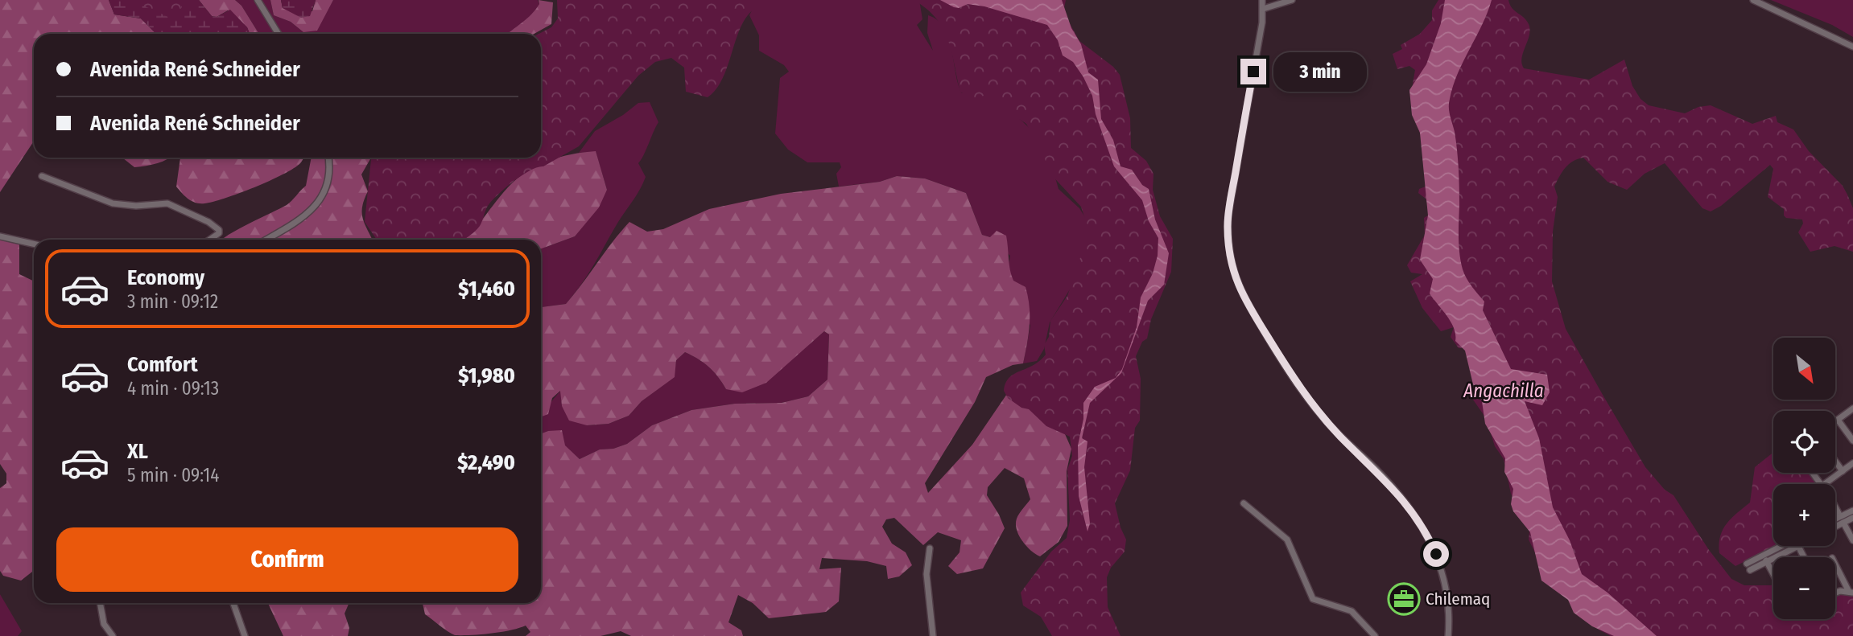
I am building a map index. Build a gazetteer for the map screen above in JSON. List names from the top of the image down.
{
  "water": ["Angachilla"],
  "places": {
    "office": ["Chilemaq"]
  },
  "north": "bottom right",
  "page": {
    "banner": ["Avenida René Schneider", "Avenida René Schneider"],
    "bubble": "3 min",
    "list": [
      {
        "name": "Economy",
        "note": "3 min · 09:12",
        "value": "$1,460"
      },
      {
        "name": "Comfort",
        "note": "4 min · 09:13",
        "value": "$1,980"
      },
      {
        "name": "XL",
        "note": "5 min · 09:14",
        "value": "$2,490"
      }
    ],
    "map_buttons": ["+", "−"],
    "buttons": "Confirm"
  }
}
